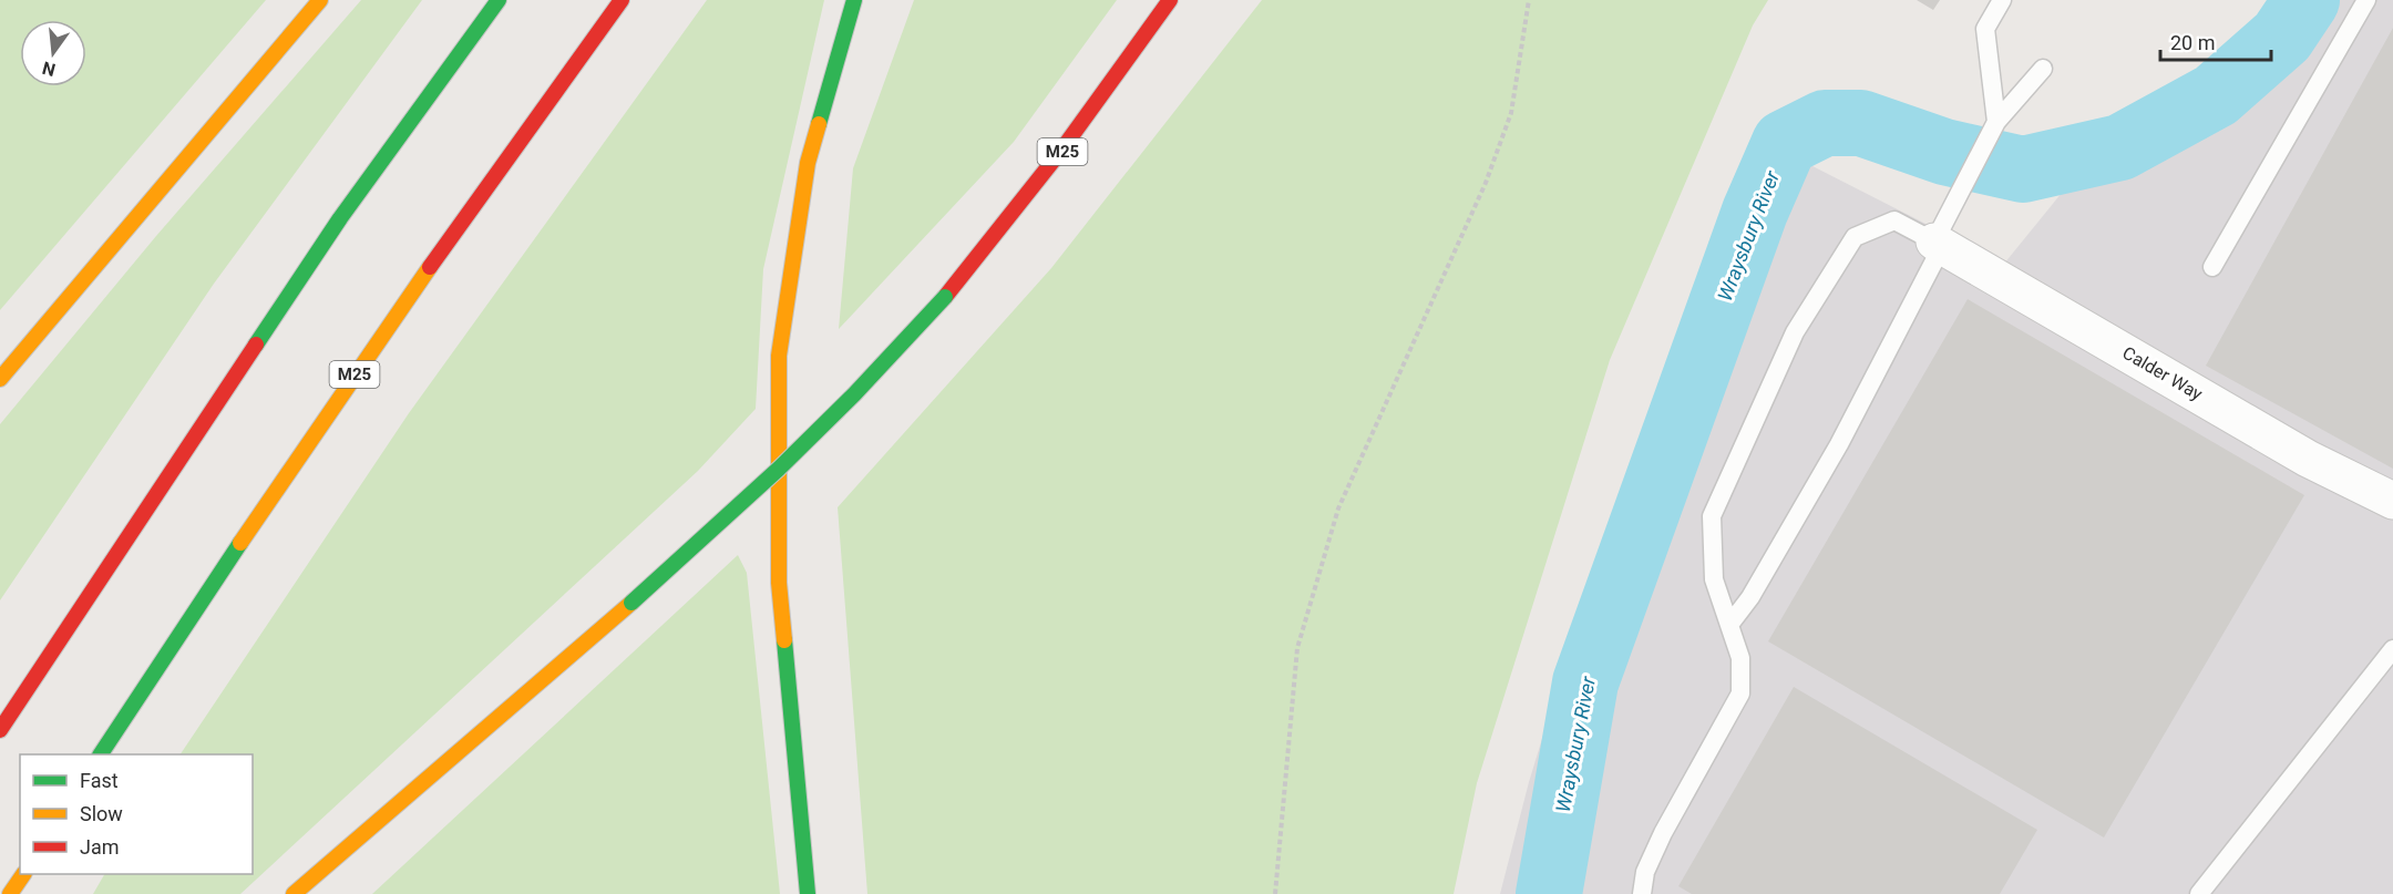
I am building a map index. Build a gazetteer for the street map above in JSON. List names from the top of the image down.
{
  "streets": {
    "highway": ["M25"],
    "street": ["Calder Way"]
  },
  "water": ["Wraysbury River"],
  "legend": ["Fast", "Slow", "Jam"],
  "scale_bar": "20 m",
  "north": "bottom"
}
